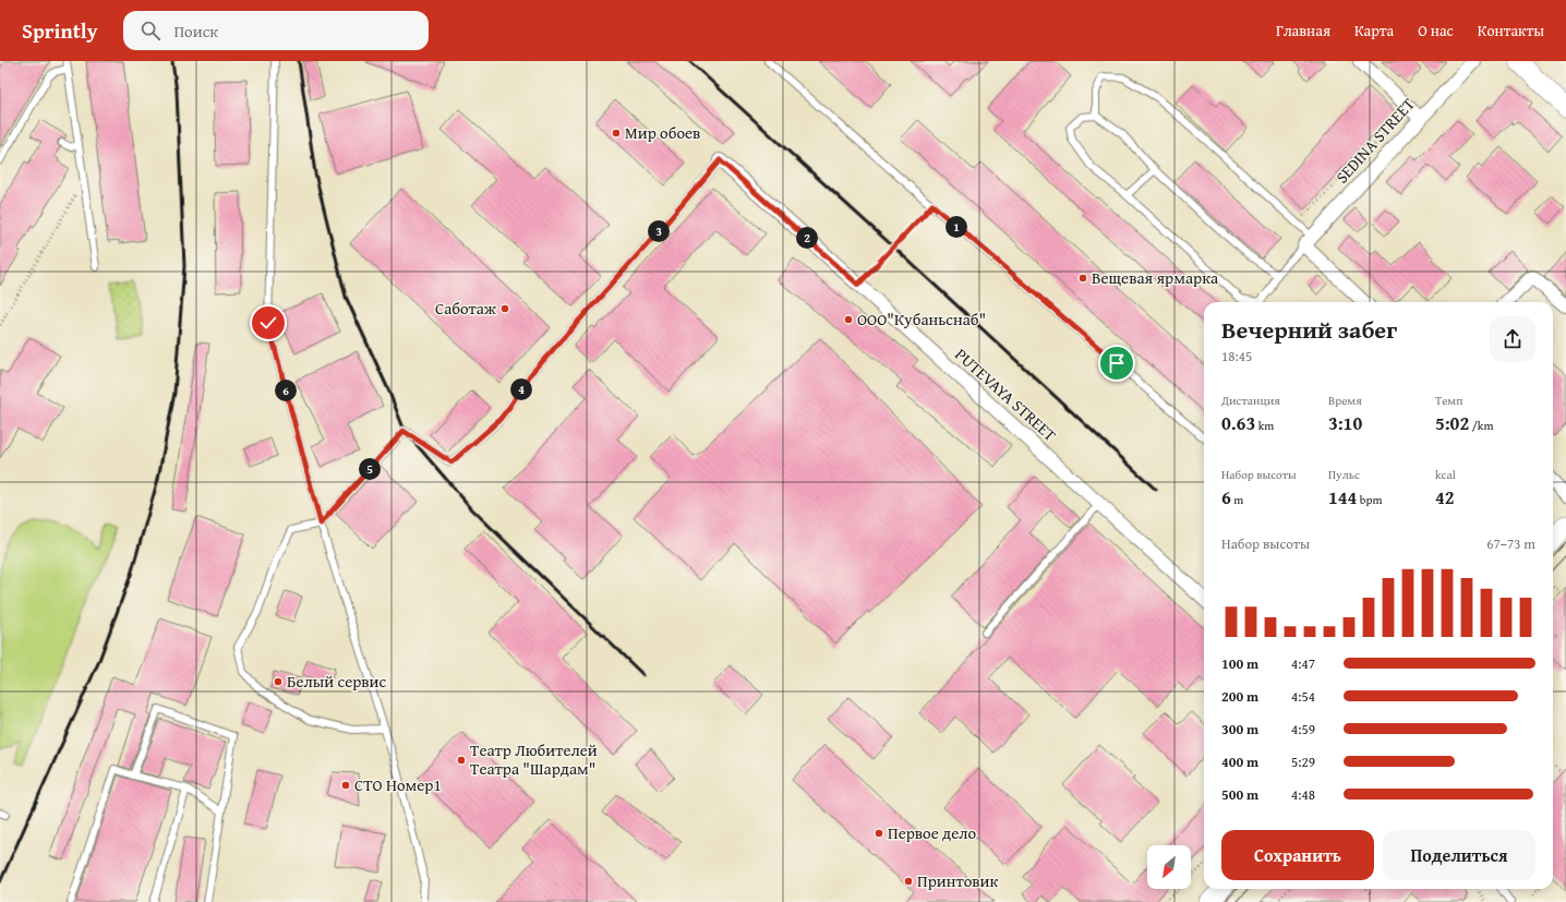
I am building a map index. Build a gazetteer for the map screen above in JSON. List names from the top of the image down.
{
  "streets": {
    "street": ["SEDINA STREET", "PUTEVAYA STREET"]
  },
  "places": [
    "Мир обоев",
    "Вещевая ярмарка",
    "Саботаж",
    "ООО\"Кубаньснаб\"",
    "Белый сервис",
    "Театр Любителей Театра \"Шардам\"",
    "СТО Номер1",
    "Первое дело",
    "Принтовик"
  ],
  "north": "bottom left",
  "page": {
    "header": "Sprintly",
    "search": "Поиск",
    "nav": [
      "Главная",
      "Карта",
      "О нас",
      "Контакты"
    ],
    "pins": [
      "1",
      "3",
      "2",
      "4",
      "6",
      "5"
    ],
    "heading": ["Вечерний забег", "18:45"],
    "stats": [
      ["Дистанция", "0.63 km"],
      ["Время", "3:10"],
      ["Темп", "5:02 /km"],
      ["Набор высоты", "6 m"],
      ["Пульс", "144 bpm"],
      ["kcal", "42"]
    ],
    "chart": ["Набор высоты", "67–73 m"],
    "list": [
      {
        "name": "100 m",
        "note": "4:47"
      },
      {
        "name": "200 m",
        "note": "4:54"
      },
      {
        "name": "300 m",
        "note": "4:59"
      },
      {
        "name": "400 m",
        "note": "5:29"
      },
      {
        "name": "500 m",
        "note": "4:48"
      }
    ],
    "buttons": ["Сохранить", "Поделиться"]
  }
}
